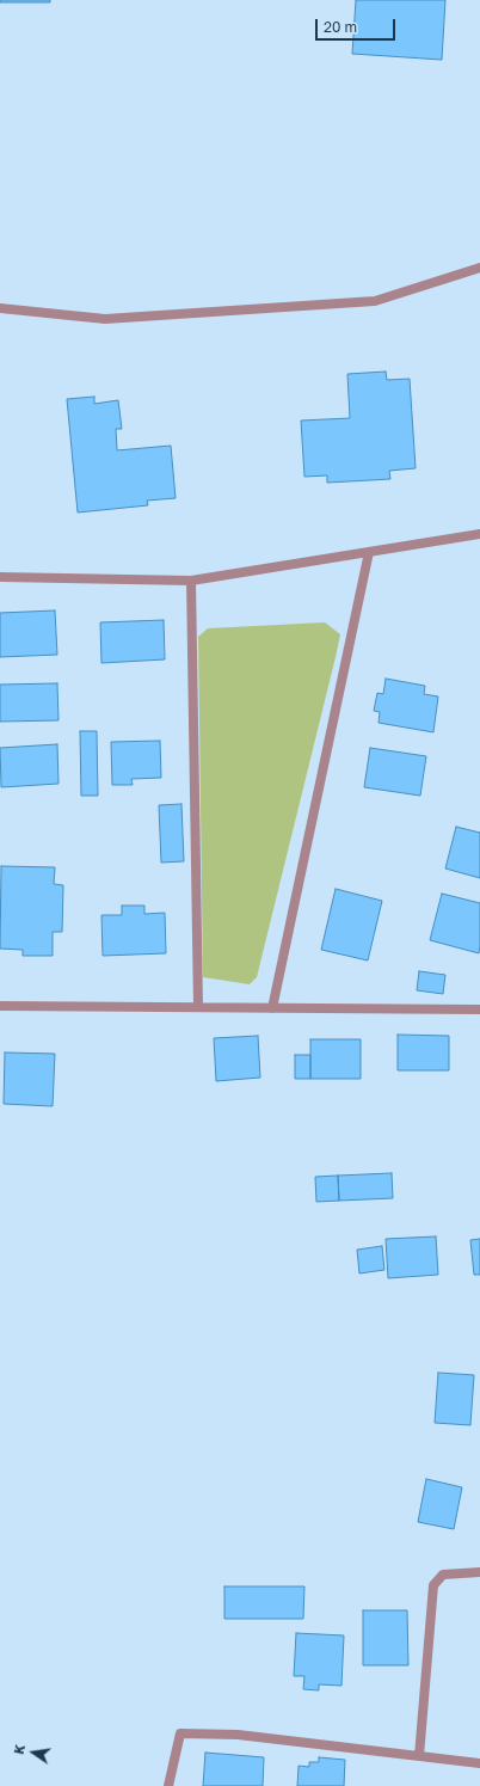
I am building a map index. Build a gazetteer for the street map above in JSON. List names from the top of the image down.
{
  "scale_bar": "20 m",
  "north": "left"
}
